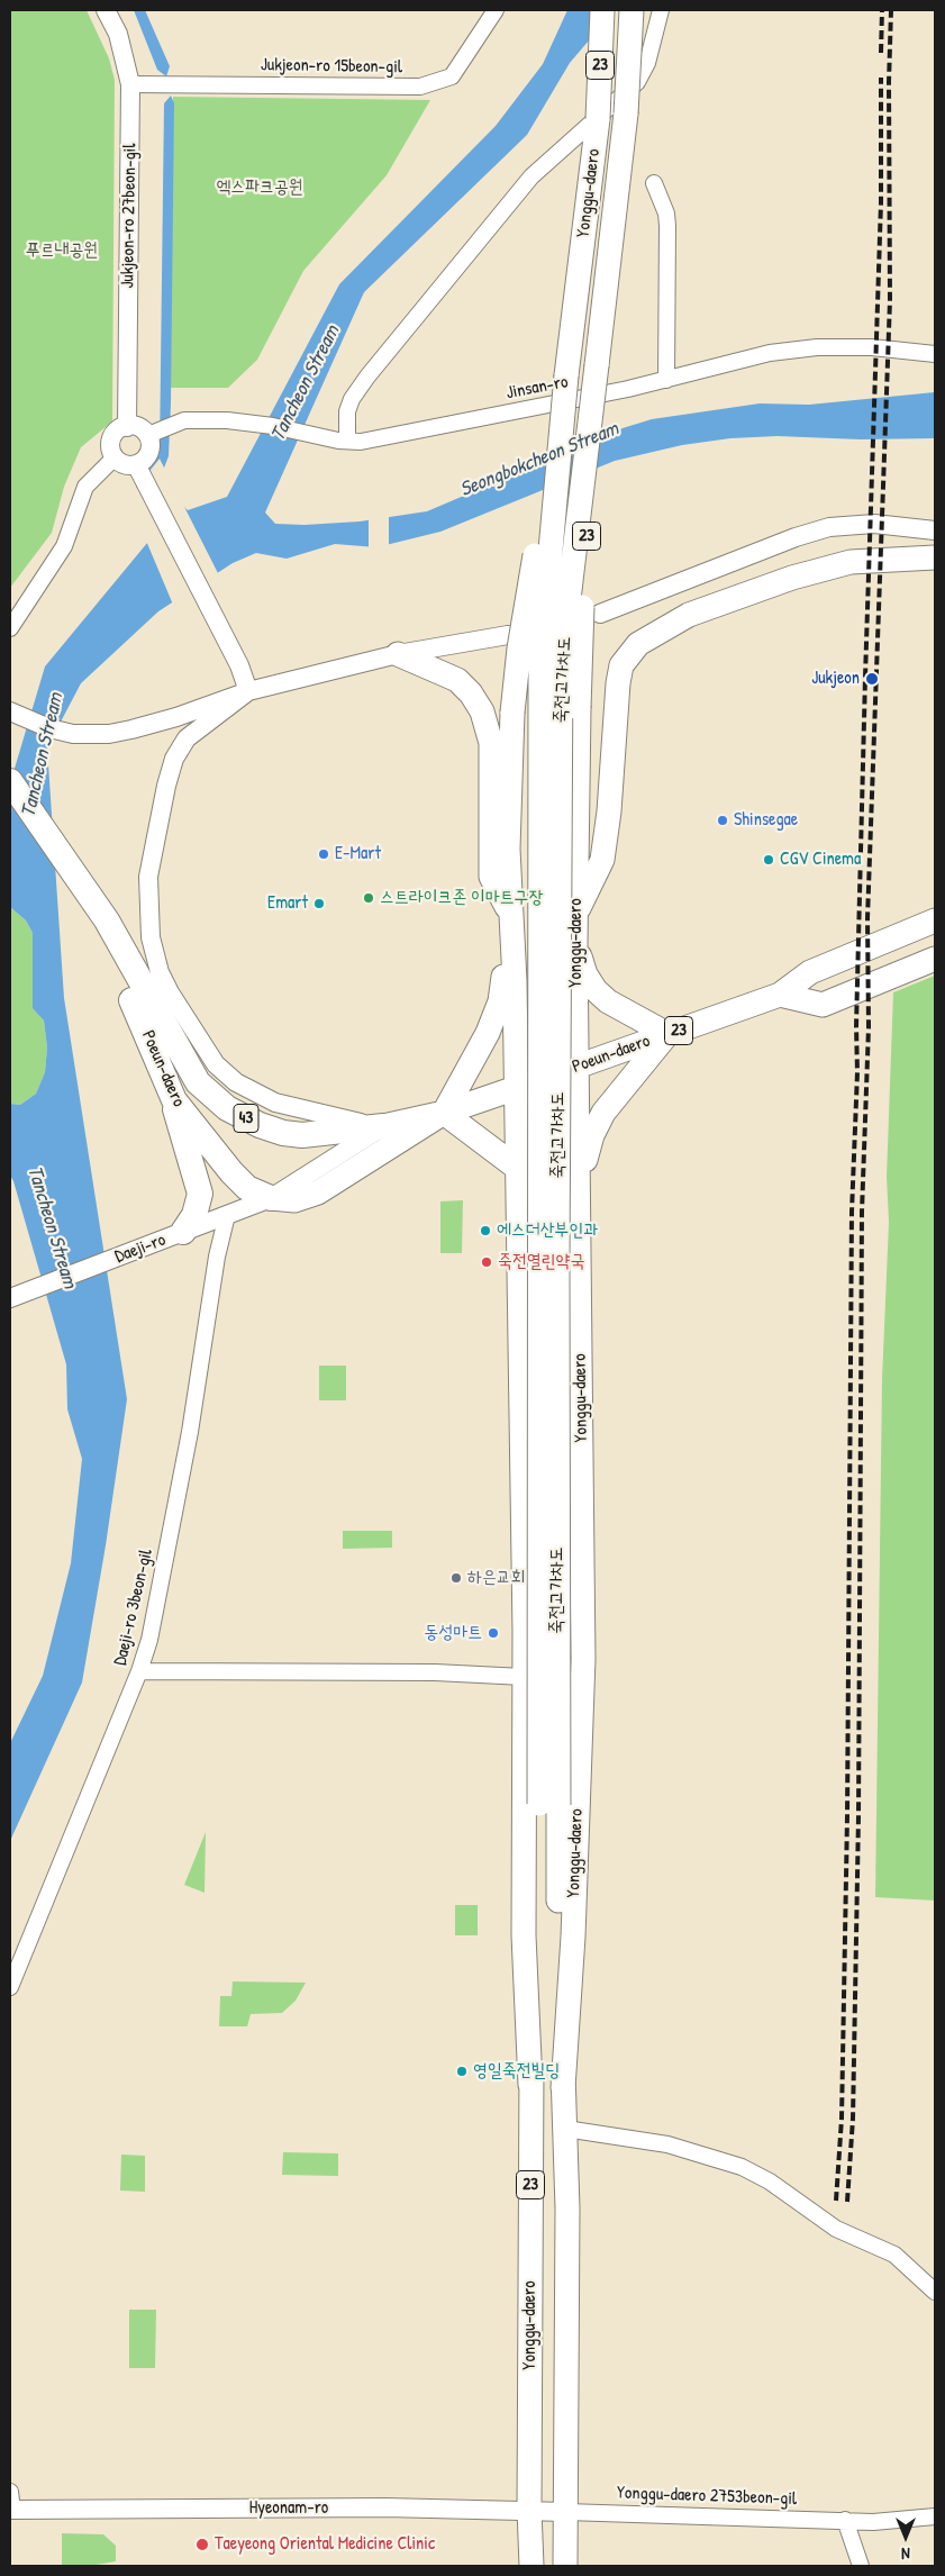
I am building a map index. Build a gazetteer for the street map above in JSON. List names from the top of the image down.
{
  "streets": {
    "highway": ["Poeun-daero", "43"],
    "main road": ["23", "Yonggu-daero", "죽전고가차도"],
    "street": [
      "Jukjeon-ro 15beon-gil",
      "Jukjeon-ro 27beon-gil",
      "Jinsan-ro",
      "Daeji-ro",
      "Daeji-ro 3beon-gil",
      "Yonggu-daero 2753beon-gil",
      "Hyeonam-ro"
    ]
  },
  "crossings": [
    ["Jukjeon-ro 15beon-gil", "Jukjeon-ro 27beon-gil"],
    ["Yonggu-daero", "죽전고가차도"],
    ["Yonggu-daero", "Poeun-daero"],
    ["Yonggu-daero", "Yonggu-daero 2753beon-gil"],
    ["Yonggu-daero", "Hyeonam-ro"],
    ["Poeun-daero", "Daeji-ro"],
    ["Daeji-ro", "Daeji-ro 3beon-gil"],
    ["Yonggu-daero 2753beon-gil", "Hyeonam-ro"]
  ],
  "water": ["Tancheon Stream", "Seongbokcheon Stream"],
  "parks": ["엑스파크공원", "푸르내공원"],
  "places": [
    "Jukjeon",
    "Shinsegae",
    "E-Mart",
    "CGV Cinema",
    "스트라이크존 이마트구장",
    "Emart",
    "에스더산부인과",
    "죽전열린약국",
    "하은교회",
    "동성마트",
    "영일죽전빌딩",
    "Taeyeong Oriental Medicine Clinic"
  ],
  "north": "bottom"
}
